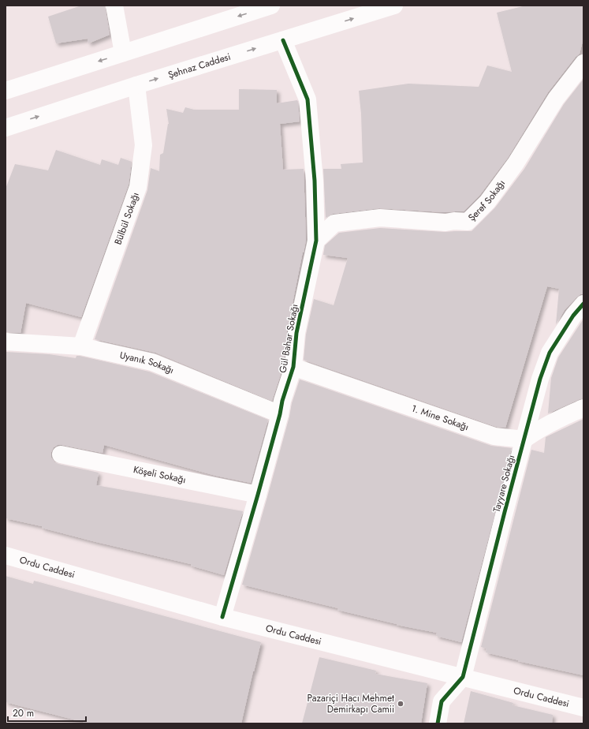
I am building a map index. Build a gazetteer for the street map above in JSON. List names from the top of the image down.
{
  "streets": {
    "street": [
      "Şehnaz Caddesi",
      "Şeref Sokağı",
      "Bülbül Sokağı",
      "Gül Bahar Sokağı",
      "Uyanık Sokağı",
      "1. Mine Sokağı",
      "Köşeli Sokağı",
      "Tayyare Sokağı",
      "Ordu Caddesi"
    ]
  },
  "crossings": [
    ["Şehnaz Caddesi", "Bülbül Sokağı"],
    ["Şehnaz Caddesi", "Gül Bahar Sokağı"],
    ["Şeref Sokağı", "Gül Bahar Sokağı"],
    ["Bülbül Sokağı", "Uyanık Sokağı"],
    ["Gül Bahar Sokağı", "Uyanık Sokağı"],
    ["Gül Bahar Sokağı", "1. Mine Sokağı"],
    ["Gül Bahar Sokağı", "Köşeli Sokağı"],
    ["Gül Bahar Sokağı", "Ordu Caddesi"],
    ["1. Mine Sokağı", "Tayyare Sokağı"],
    ["Tayyare Sokağı", "Ordu Caddesi"]
  ],
  "places": ["Pazariçi Hacı Mehmet Demirkapı Camii"],
  "scale_bar": "20 m"
}
